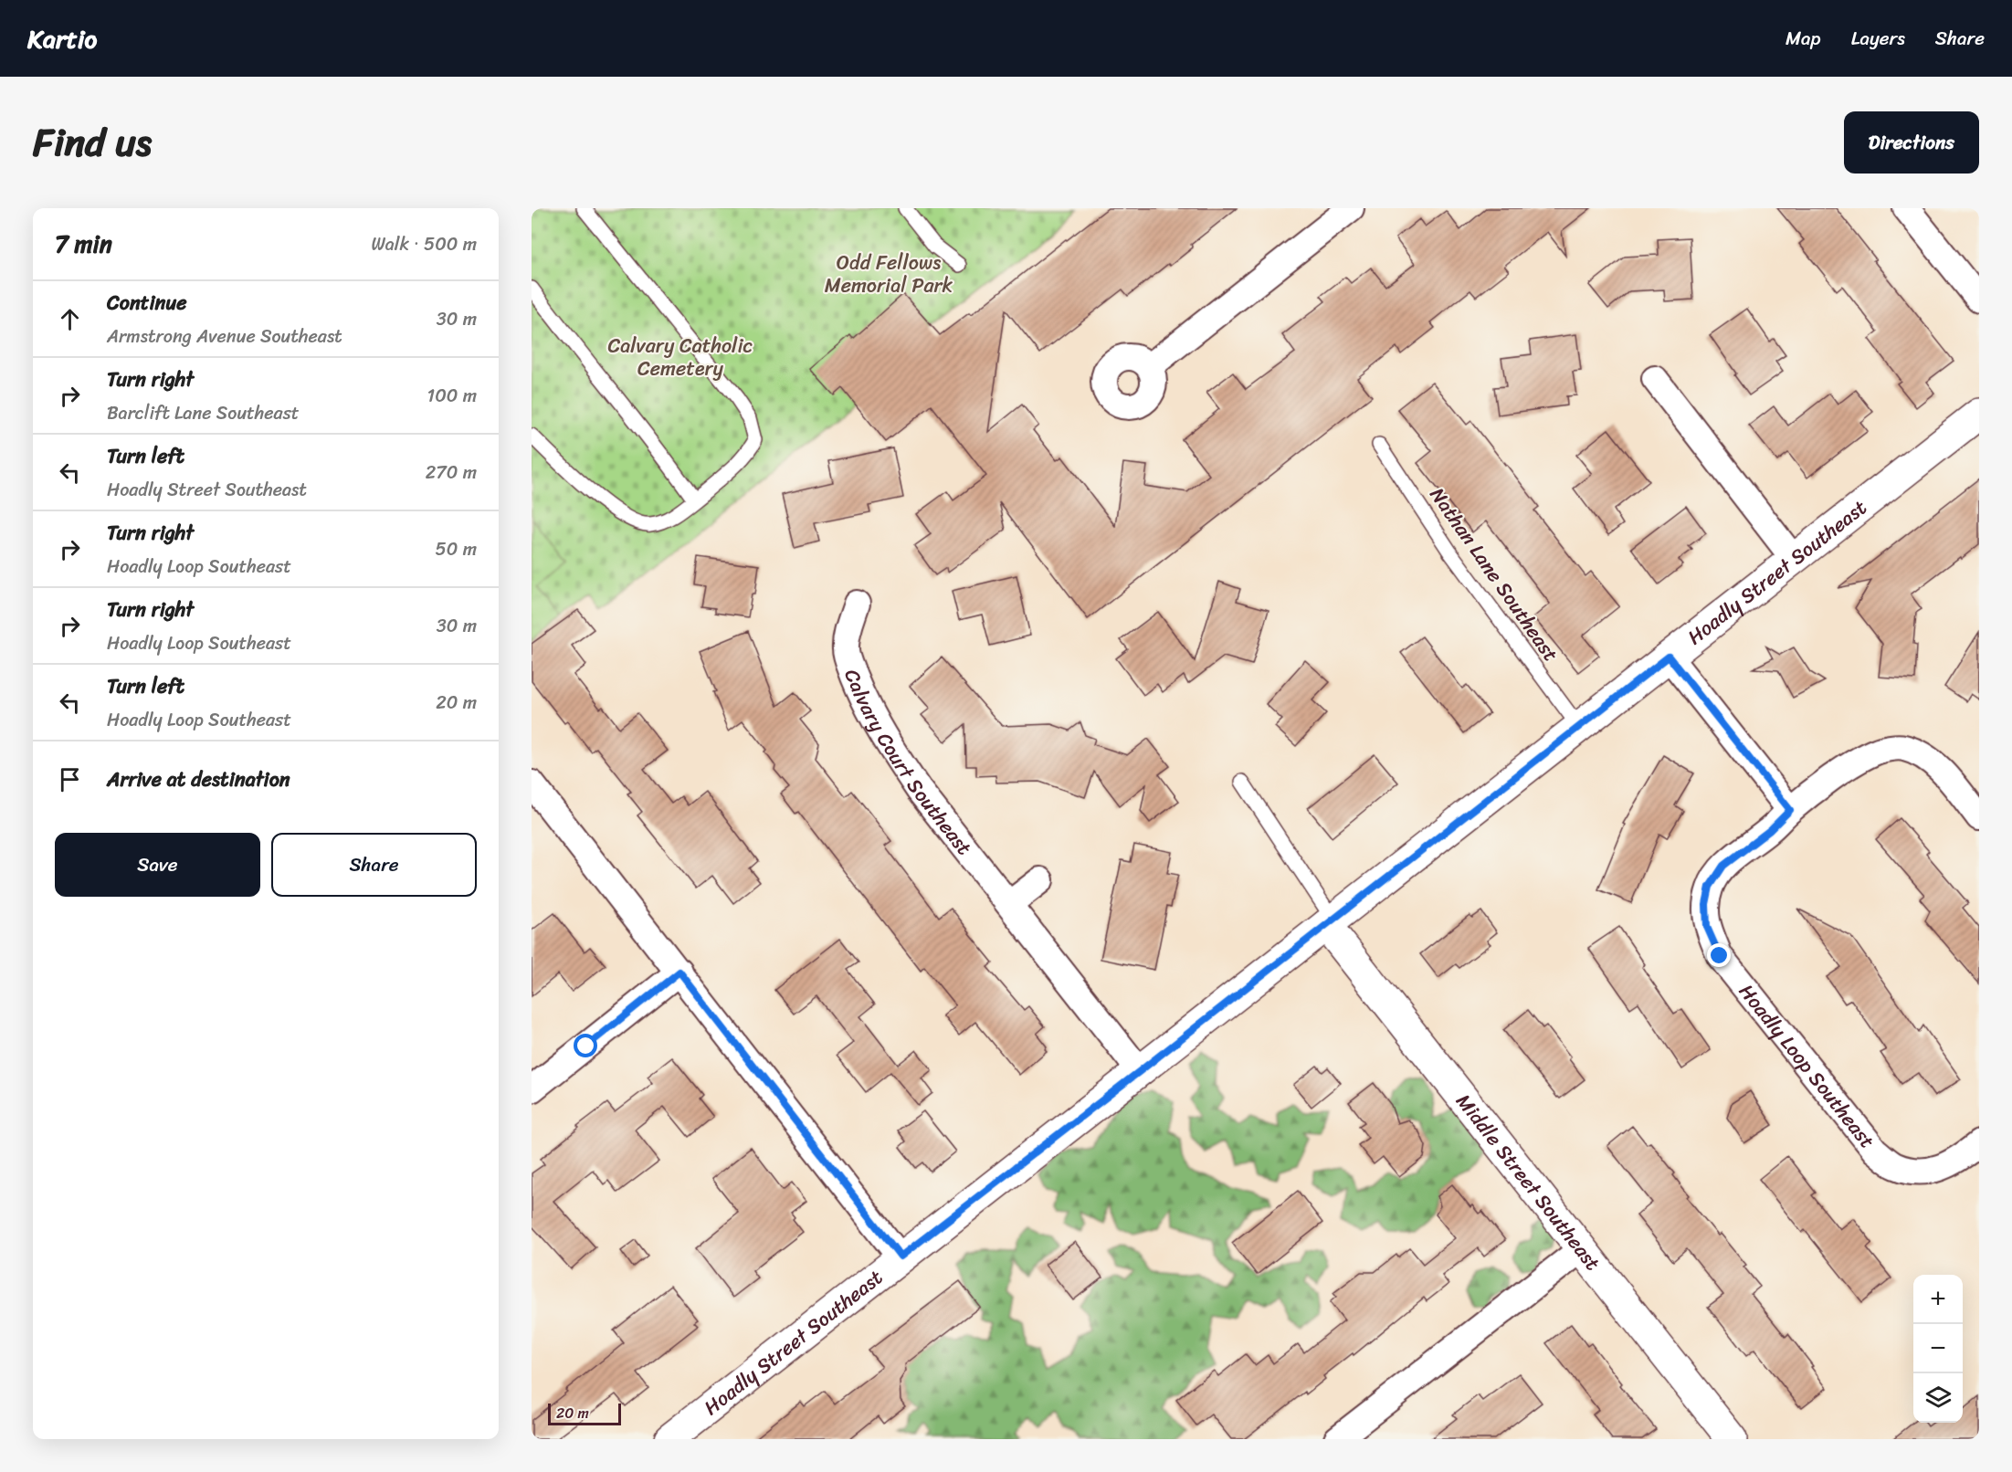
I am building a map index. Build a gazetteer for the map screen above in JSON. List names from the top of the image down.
{
  "streets": {
    "street": [
      "Hoadly Street Southeast",
      "Calvary Court Southeast",
      "Hoadly Loop Southeast",
      "Middle Street Southeast"
    ],
    "lane": ["Nathan Lane Southeast"]
  },
  "crossings": [
    ["Hoadly Street Southeast", "Nathan Lane Southeast"],
    ["Hoadly Street Southeast", "Calvary Court Southeast"],
    ["Hoadly Street Southeast", "Middle Street Southeast"]
  ],
  "parks": ["Odd Fellows Memorial Park", "Calvary Catholic Cemetery"],
  "scale_bar": "20 m",
  "page": {
    "header": "Kartio",
    "nav": ["Map", "Layers", "Share"],
    "title": "Find us",
    "buttons": [
      "Directions",
      ["Save", "Share"]
    ],
    "heading": ["7 min", "Walk · 500 m"],
    "list": [
      ["Continue", "Armstrong Avenue Southeast", "30 m"],
      ["Turn right", "Barclift Lane Southeast", "100 m"],
      ["Turn left", "Hoadly Street Southeast", "270 m"],
      ["Turn right", "Hoadly Loop Southeast", "50 m"],
      ["Turn right", "Hoadly Loop Southeast", "30 m"],
      ["Turn left", "Hoadly Loop Southeast", "20 m"],
      "Arrive at destination"
    ],
    "map_buttons": ["+", "−"],
    "scale": "20 m"
  }
}
